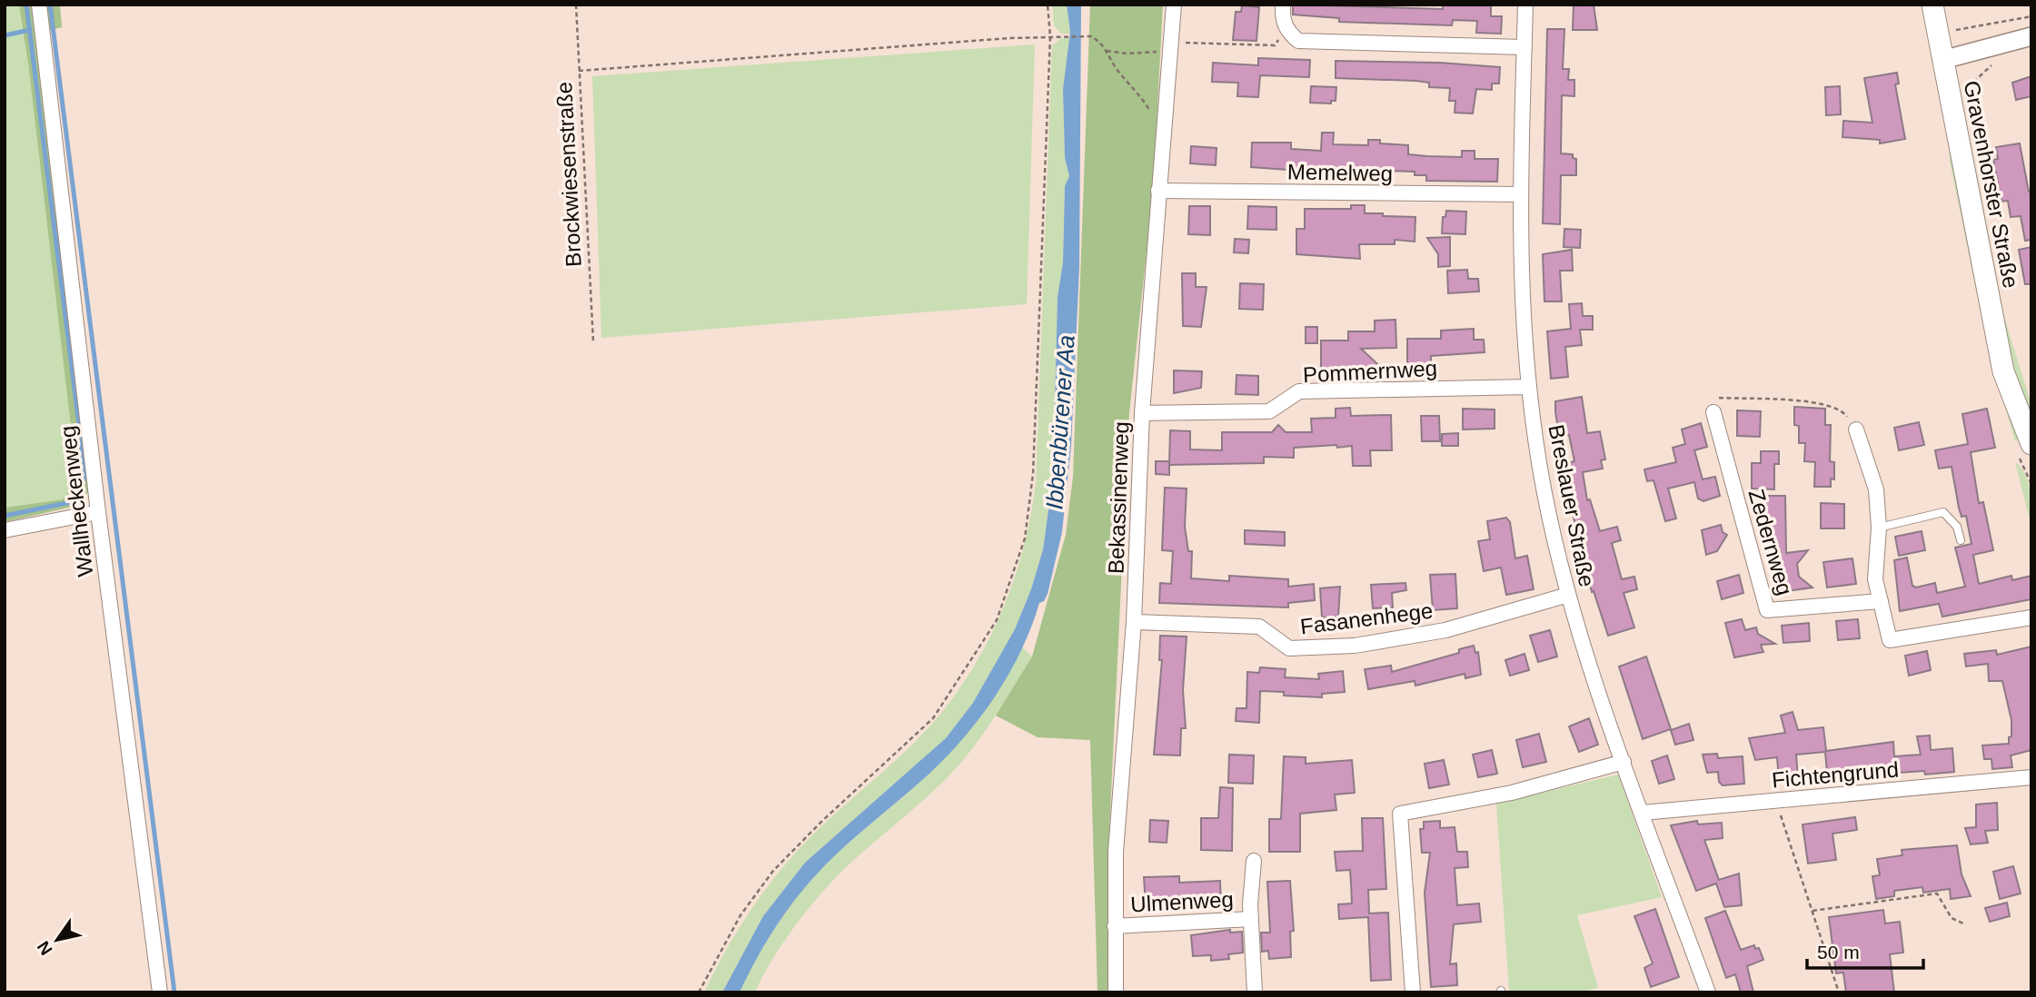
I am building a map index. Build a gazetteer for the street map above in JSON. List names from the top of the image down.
{
  "streets": {
    "main road": ["Gravenhorster Straße"],
    "street": [
      "Memelweg",
      "Pommernweg",
      "Bekassinenweg",
      "Wallheckenweg",
      "Breslauer Straße",
      "Zedernweg",
      "Fasanenhege",
      "Fichtengrund",
      "Ulmenweg"
    ],
    "path": ["Brockwiesenstraße"]
  },
  "crossings": [
    ["Memelweg", "Bekassinenweg"],
    ["Memelweg", "Breslauer Straße"],
    ["Pommernweg", "Bekassinenweg"],
    ["Pommernweg", "Breslauer Straße"],
    ["Bekassinenweg", "Fasanenhege"],
    ["Bekassinenweg", "Ulmenweg"],
    ["Breslauer Straße", "Fasanenhege"],
    ["Breslauer Straße", "Fichtengrund"]
  ],
  "water": ["Ibbenbürener Aa"],
  "scale_bar": "50 m",
  "north": "bottom left"
}
